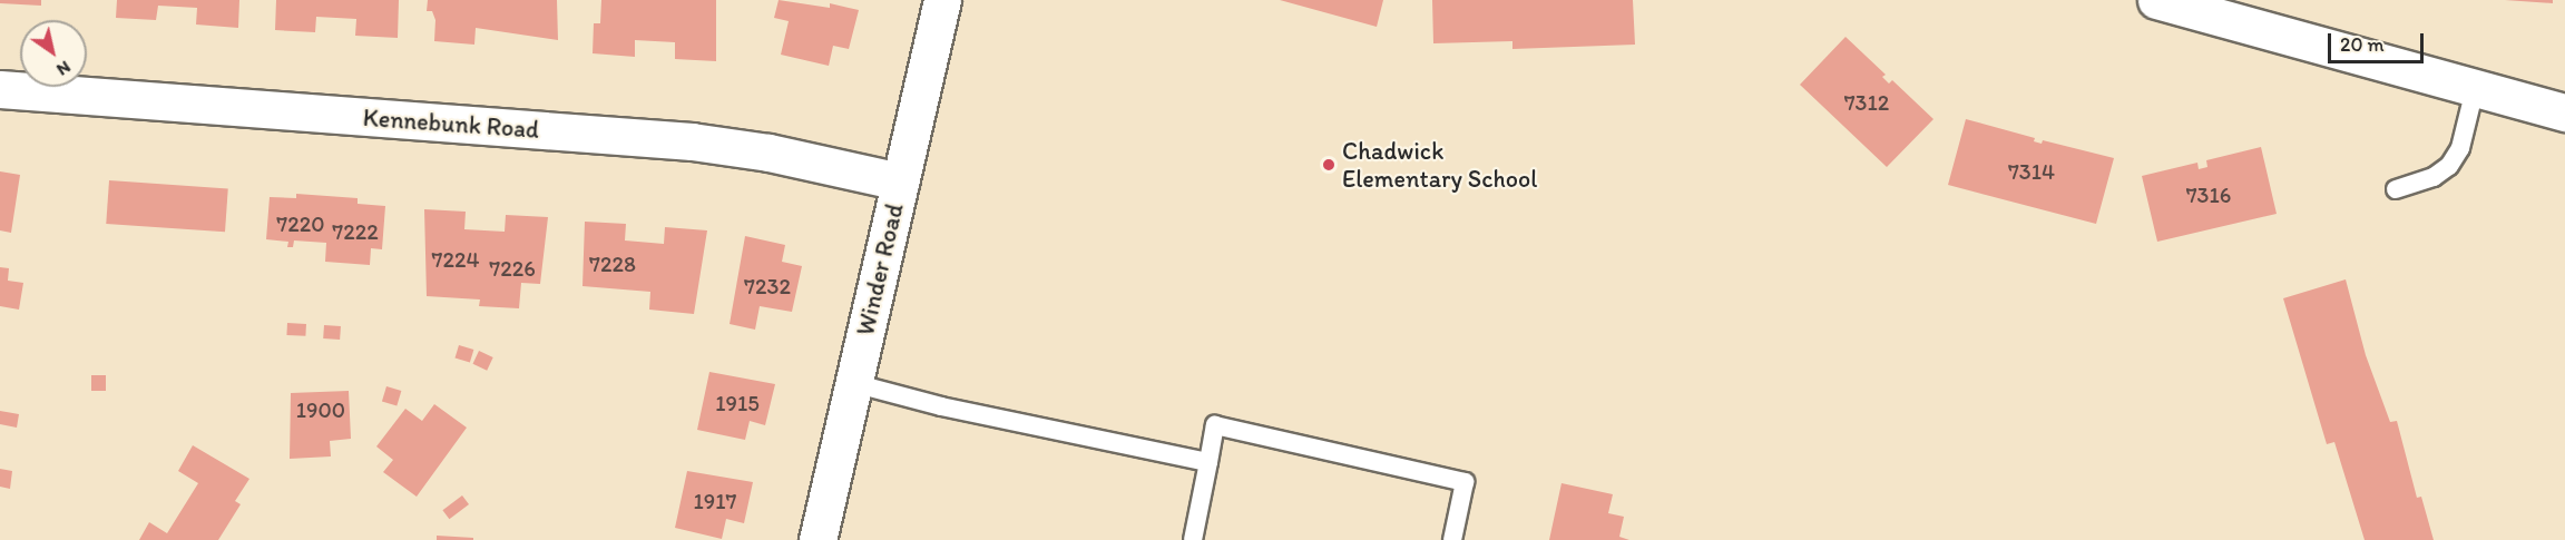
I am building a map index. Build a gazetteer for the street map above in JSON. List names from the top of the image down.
{
  "streets": {
    "street": ["Kennebunk Road", "Winder Road"]
  },
  "crossings": [
    ["Kennebunk Road", "Winder Road"]
  ],
  "places": ["Chadwick Elementary School"],
  "house_numbers": [
    "7312",
    "7314",
    "7316",
    "7220",
    "7222",
    "7224",
    "7228",
    "7226",
    "7232",
    "1915",
    "1900",
    "1917"
  ],
  "scale_bar": "20 m",
  "north": "bottom right"
}
